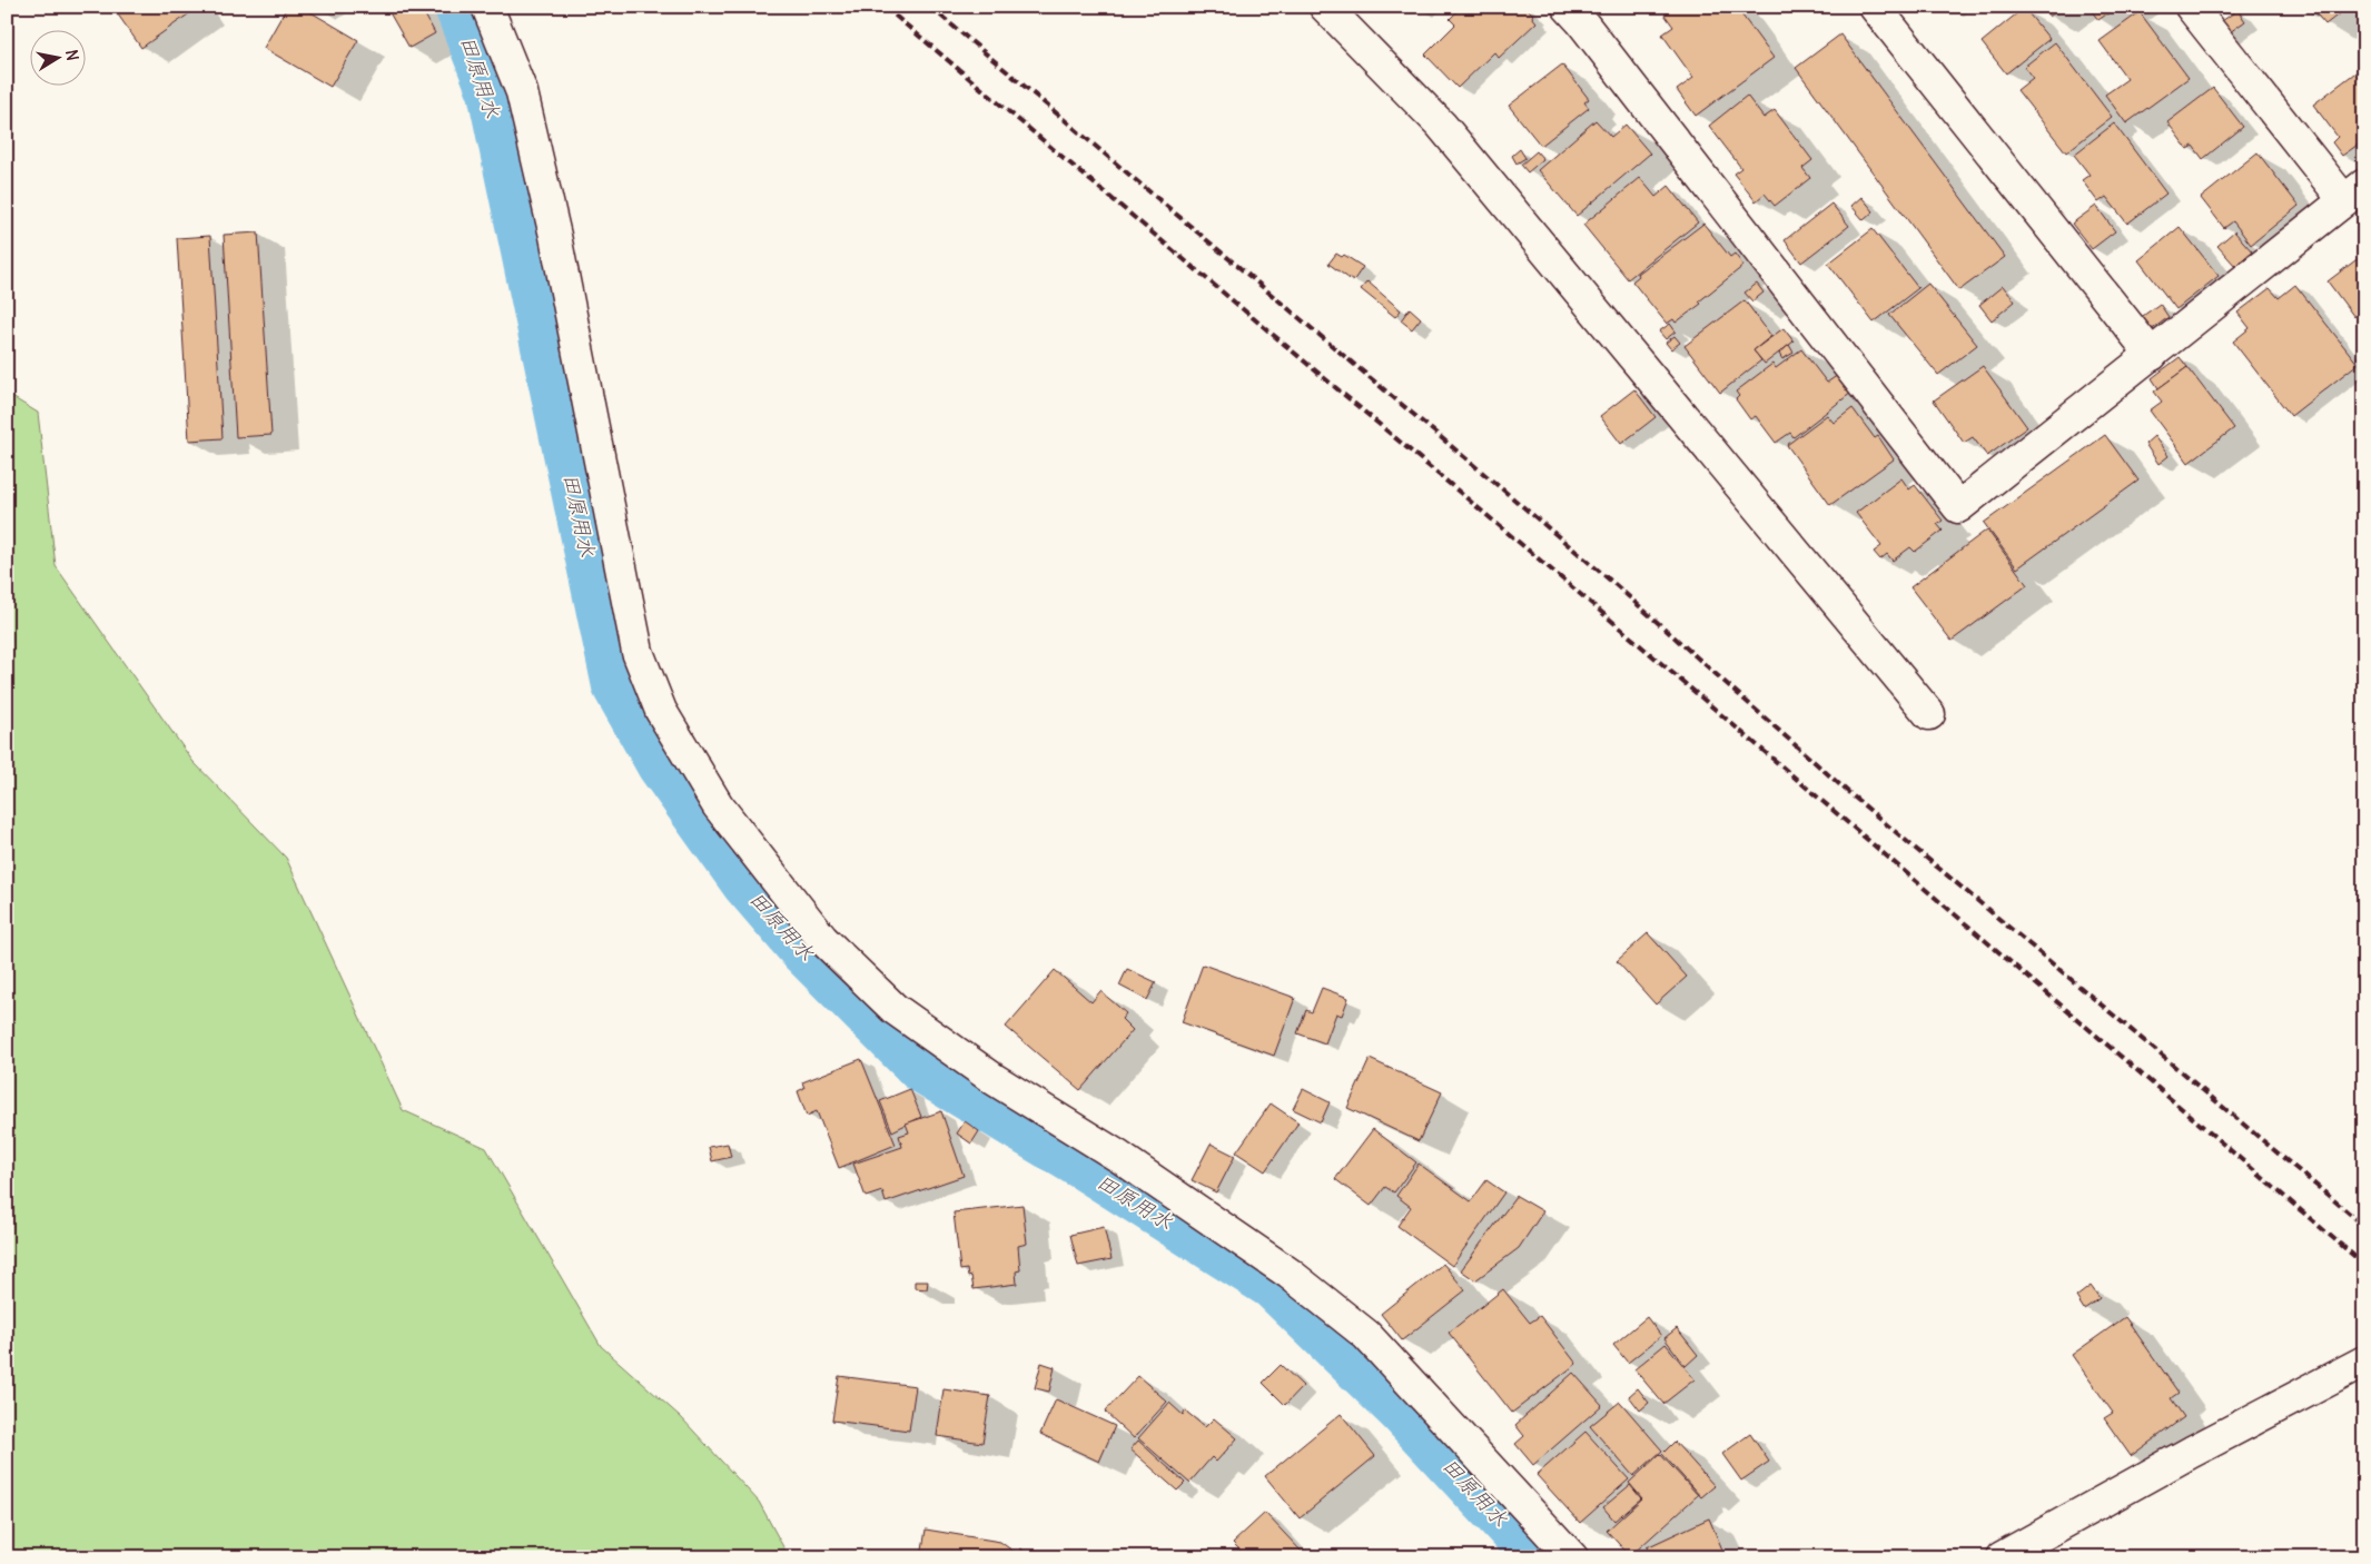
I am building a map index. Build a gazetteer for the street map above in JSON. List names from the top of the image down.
{
  "water": ["田原用水"],
  "north": "right"
}
